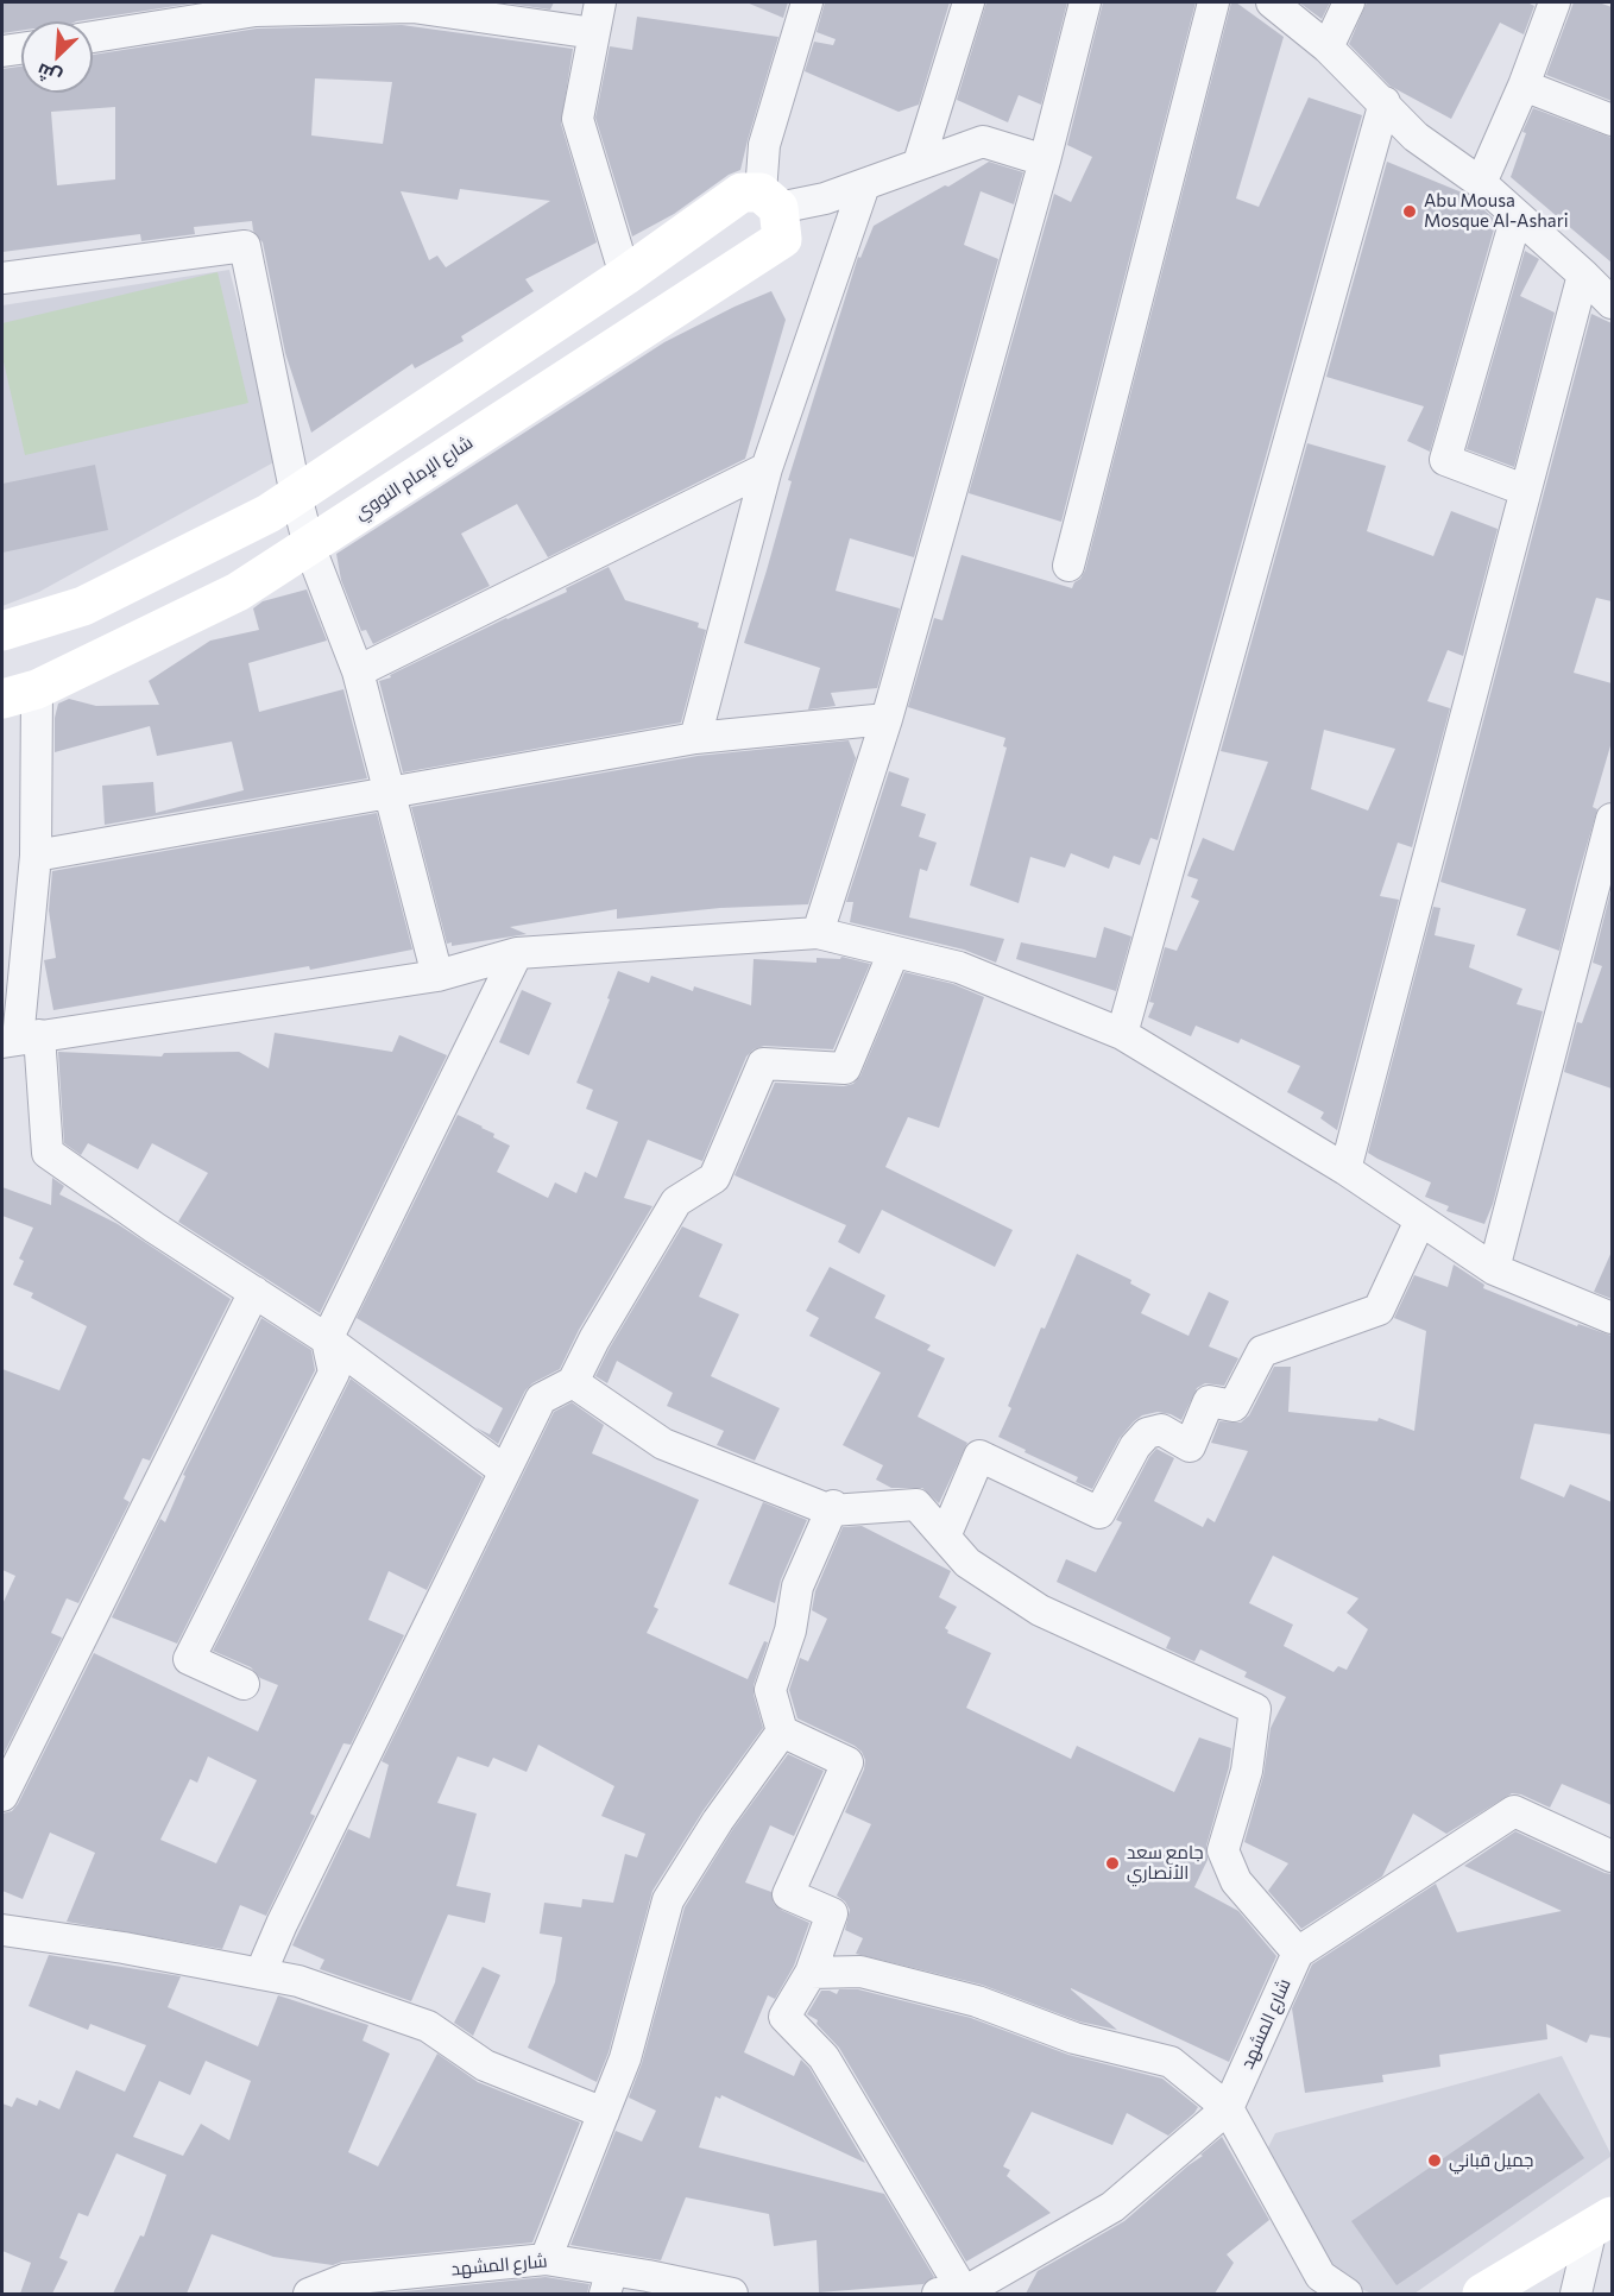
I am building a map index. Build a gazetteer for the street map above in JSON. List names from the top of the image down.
{
  "streets": {
    "street": ["شارع الإمام النووي", "شارع المشهد"]
  },
  "places": ["Abu Mousa Mosque Al-Ashari", "جامع سعد الأنصاري", "جميل قباني"],
  "north": "bottom left"
}
